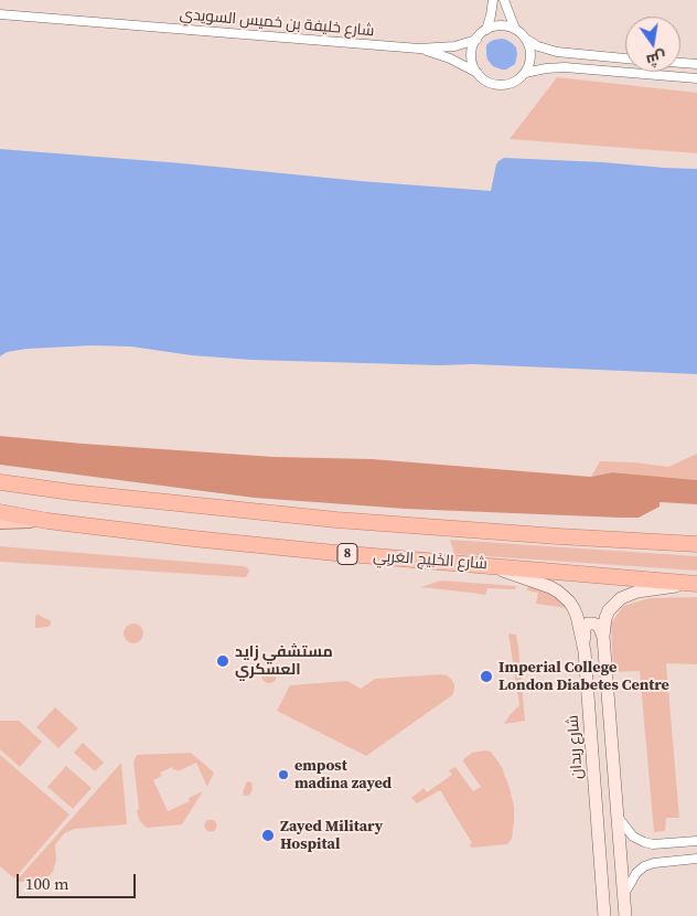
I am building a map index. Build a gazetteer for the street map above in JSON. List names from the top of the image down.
{
  "streets": {
    "highway": ["8", "شارع الخَلِيج العَربِي"],
    "main road": ["شارع ربدان"],
    "street": ["شارع خليفة بن خميس السويدي"]
  },
  "crossings": [
    ["شارع الخَلِيج العَربِي", "شارع ربدان"]
  ],
  "places": [
    "مستشفي زايد العسكري",
    "Imperial College London Diabetes Centre",
    "empost madina zayed",
    "Zayed Military Hospital"
  ],
  "scale_bar": "100 m",
  "north": "bottom"
}
